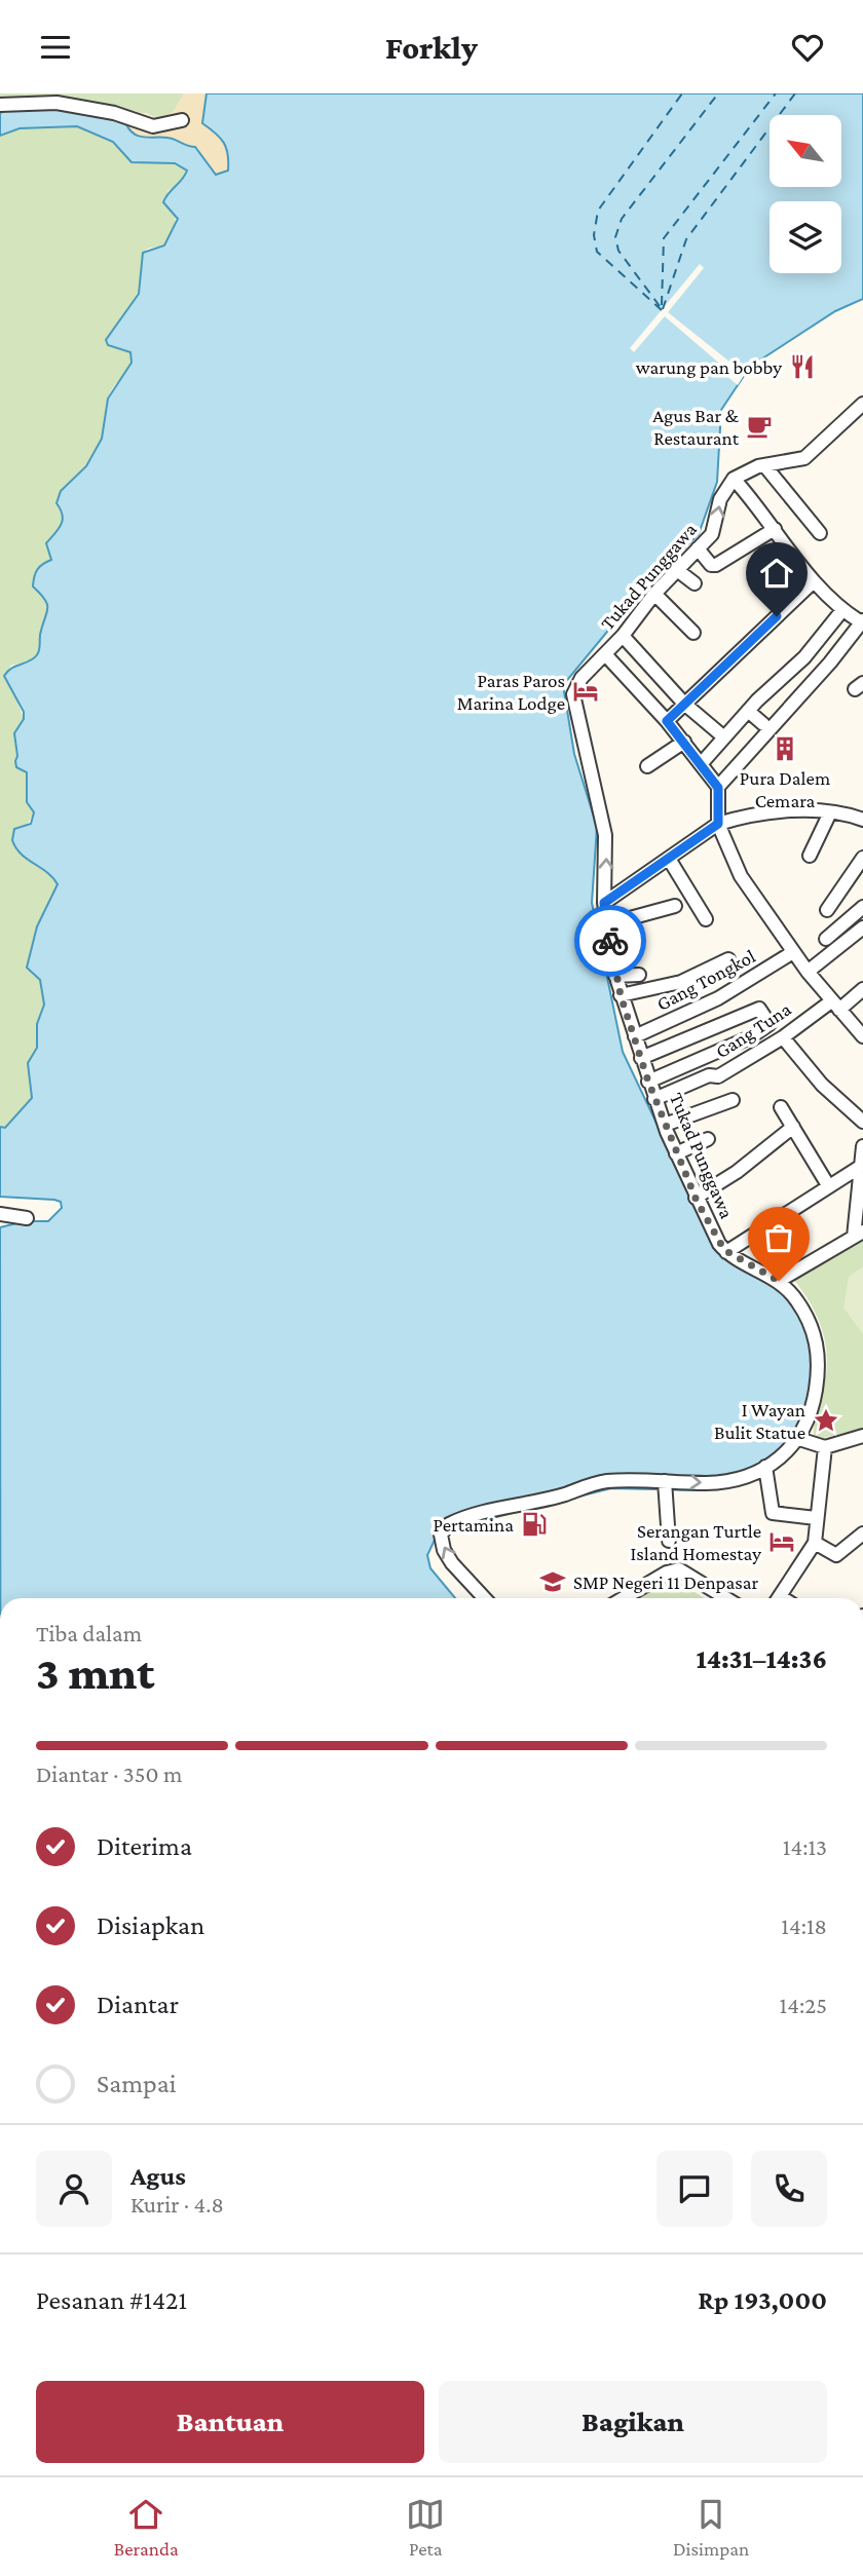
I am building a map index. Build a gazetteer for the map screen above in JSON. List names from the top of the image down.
{
  "streets": {
    "street": ["Tukad Punggawa", "Gang Tongkol", "Gang Tuna"]
  },
  "crossings": [
    ["Tukad Punggawa", "Gang Tongkol"],
    ["Tukad Punggawa", "Gang Tuna"]
  ],
  "places": {
    "restaurant": ["warung pan bobby"],
    "cafe": ["Agus Bar & Restaurant"],
    "hotel": ["Paras Paros Marina Lodge", "Serangan Turtle Island Homestay"],
    "building": ["Pura Dalem Cemara"],
    "place": ["I Wayan Bulit Statue"],
    "fuel station": ["Pertamina"],
    "school or university": ["SMP Negeri 11 Denpasar"]
  },
  "north": "top left",
  "page": {
    "header": "Forkly",
    "heading": ["3 mnt", "Tiba dalam", "14:31–14:36"],
    "panel": [
      "Agus",
      "Kurir · 4.8",
      "Pesanan #1421",
      "Rp 193,000"
    ],
    "bar": "Diantar · 350 m",
    "list": [
      ["Diterima", "14:13"],
      ["Disiapkan", "14:18"],
      ["Diantar", "14:25"],
      "Sampai"
    ],
    "buttons": ["Bantuan", "Bagikan"],
    "tabs": ["Beranda", "Peta", "Disimpan"]
  }
}
